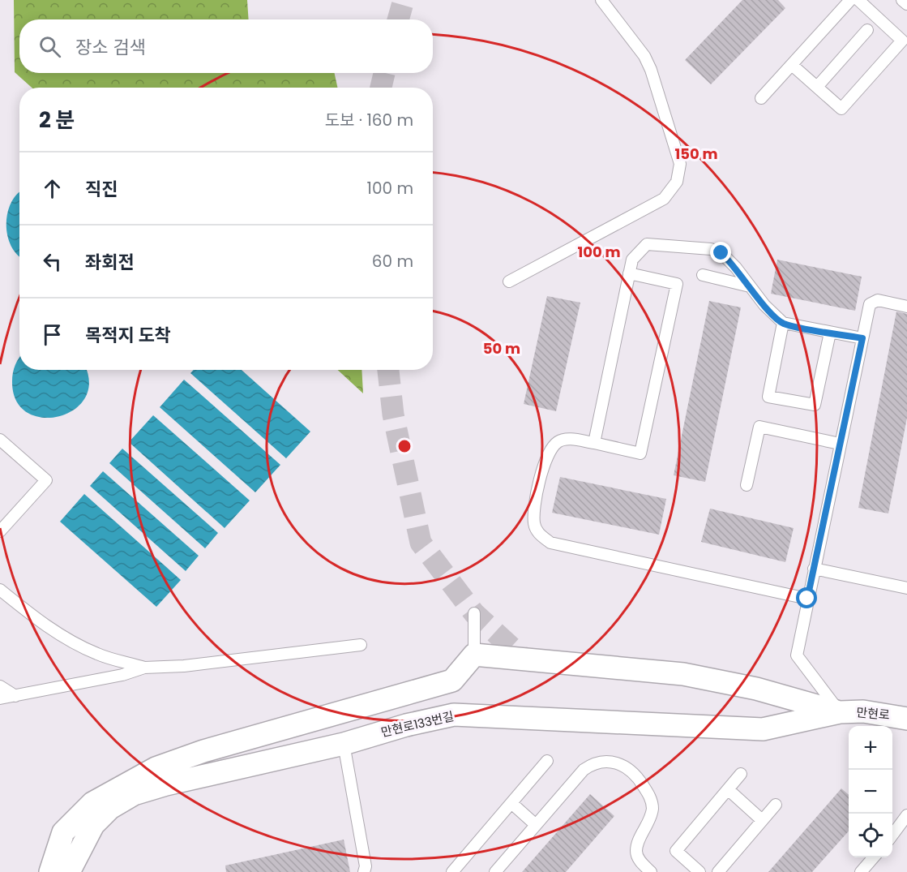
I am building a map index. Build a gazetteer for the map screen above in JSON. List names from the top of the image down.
{
  "streets": {
    "street": ["만현로", "만현로133번길"]
  },
  "crossings": [
    ["만현로", "만현로133번길"]
  ],
  "page": {
    "search": "장소 검색",
    "heading": ["2 분", "도보 · 160 m"],
    "list": [
      ["직진", "100 m"],
      ["좌회전", "60 m"],
      "목적지 도착"
    ],
    "map_buttons": ["+", "−"]
  },
  "rings": ["150 m", "100 m", "50 m"]
}
